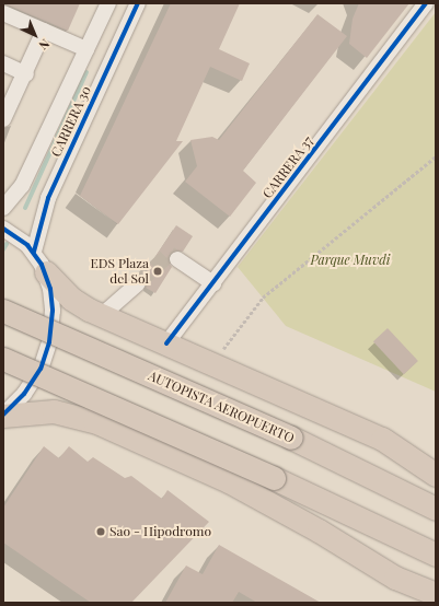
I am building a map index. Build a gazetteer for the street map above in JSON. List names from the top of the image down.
{
  "streets": {
    "highway": ["AUTOPISTA AEROPUERTO"],
    "street": ["CARRERA 30", "CARRERA 37"]
  },
  "parks": ["Parque Muvdi"],
  "places": ["EDS Plaza del Sol", "Sao - Hipodromo"],
  "north": "bottom right"
}
